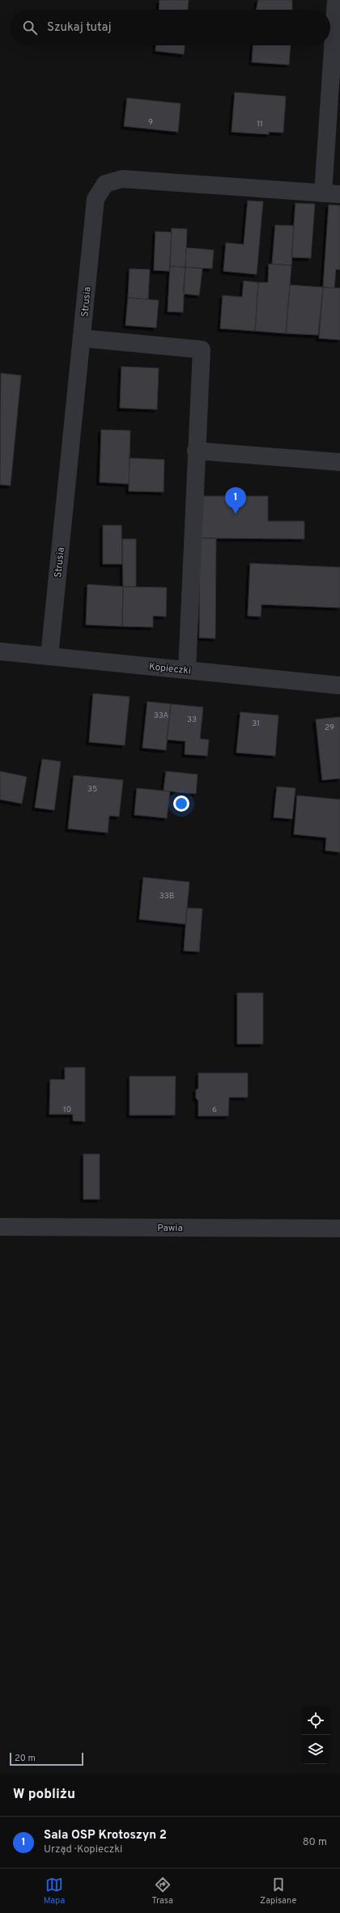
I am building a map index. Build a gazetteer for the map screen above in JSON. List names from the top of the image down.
{
  "streets": {
    "street": ["Strusia", "Kopieczki", "Pawia"]
  },
  "crossings": [
    ["Strusia", "Kopieczki"]
  ],
  "house_numbers": [
    "9",
    "11",
    "33A",
    "33",
    "31",
    "29",
    "35",
    "33B",
    "10",
    "6"
  ],
  "scale_bar": "20 m",
  "page": {
    "search": "Szukaj tutaj",
    "pins": "1",
    "scale": "20 m",
    "heading": "W pobliżu",
    "list": [
      {
        "mark": "1",
        "name": "Sala OSP Krotoszyn 2",
        "note": "Urząd · Kopieczki",
        "value": "80 m"
      }
    ],
    "nav": ["Mapa", "Trasa", "Zapisane"]
  }
}
